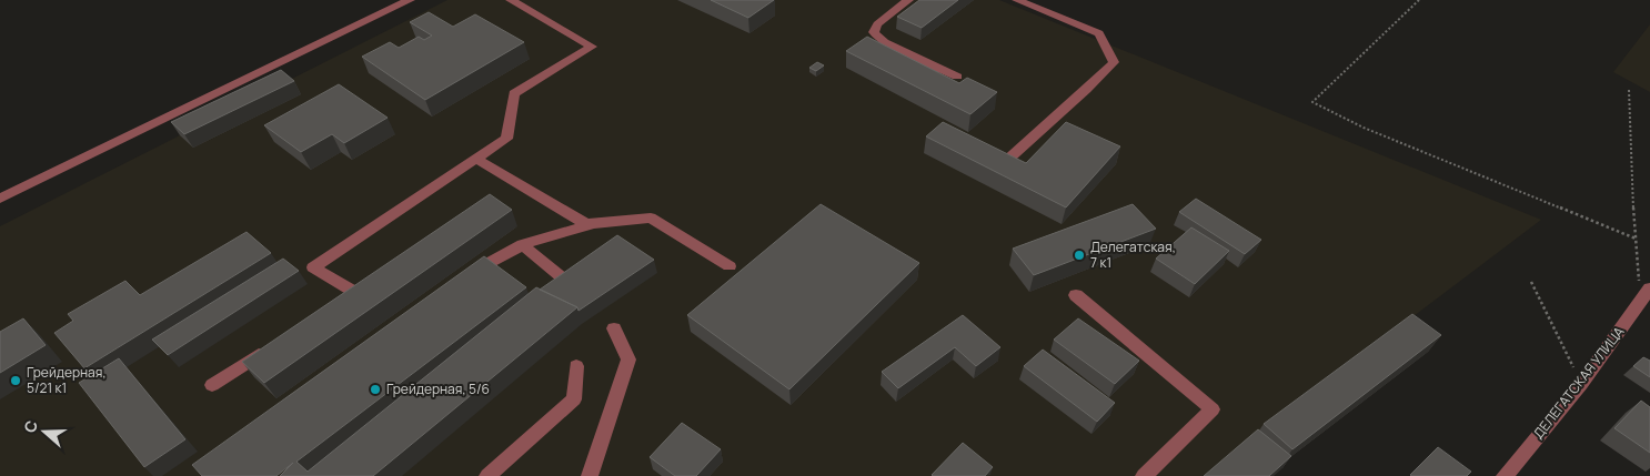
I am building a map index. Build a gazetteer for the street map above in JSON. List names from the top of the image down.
{
  "streets": {
    "street": ["ДЕЛЕГАТСКАЯ УЛИЦА"]
  },
  "places": ["Делегатская, 7 к1", "Грейдерная, 5/21 к1", "Грейдерная, 5/6"],
  "north": "left"
}
